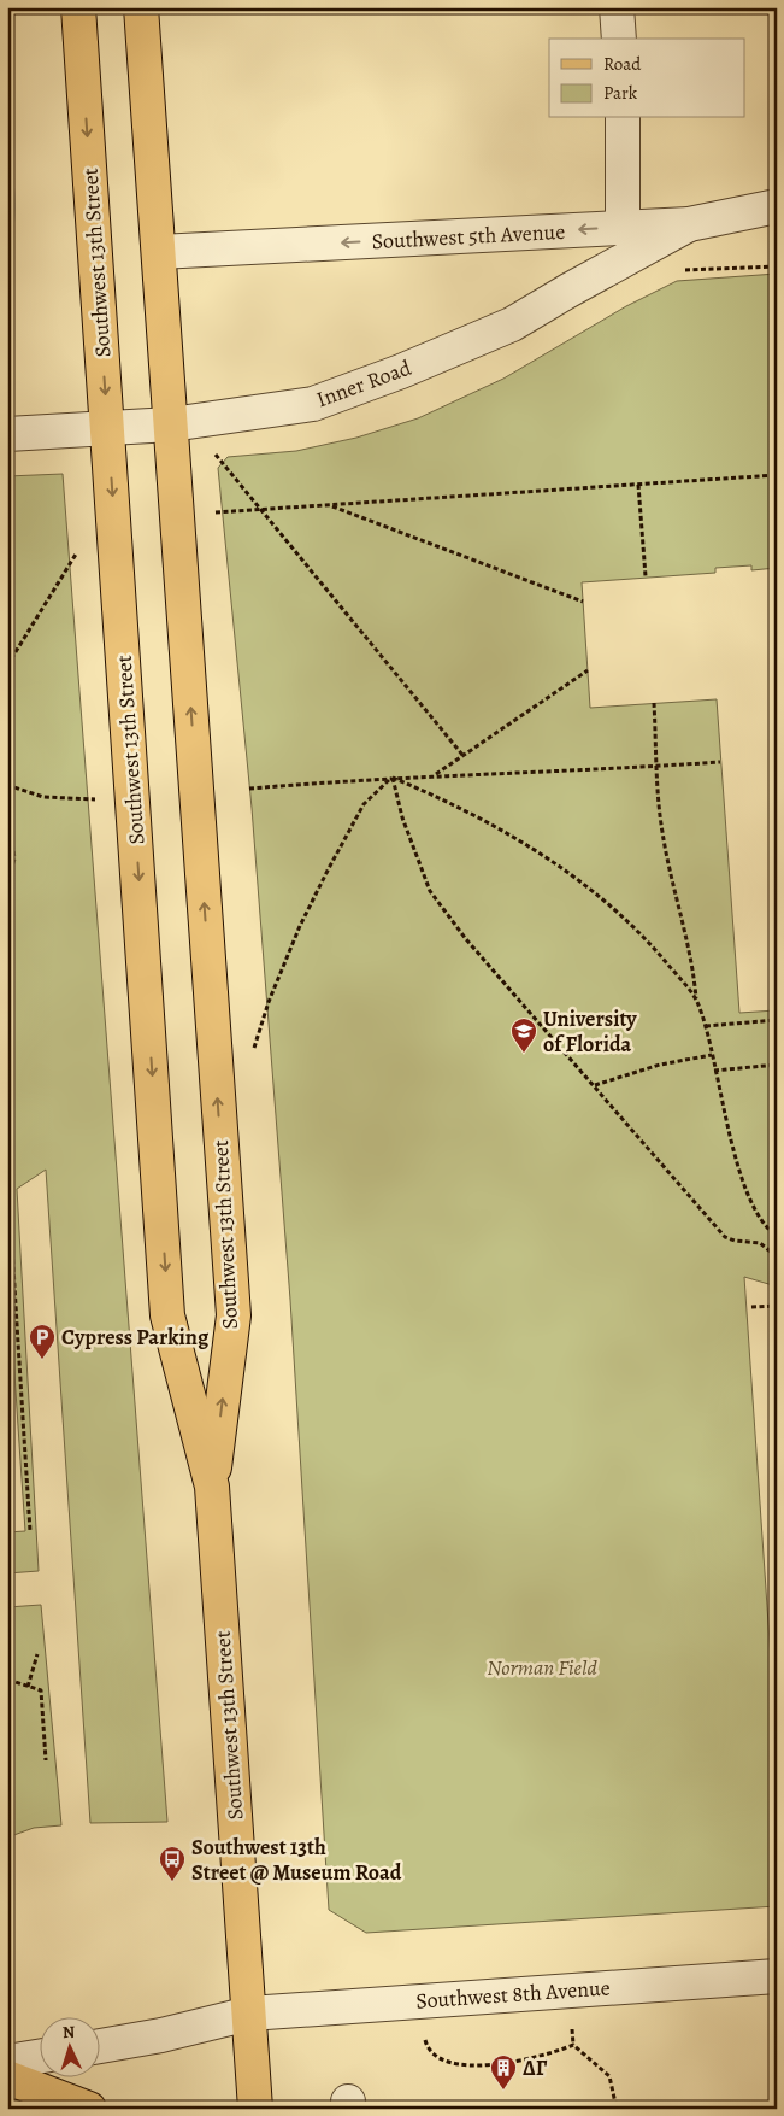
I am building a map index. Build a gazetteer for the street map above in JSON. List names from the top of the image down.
{
  "streets": {
    "main road": ["Southwest 13th Street"],
    "street": ["Southwest 5th Avenue", "Inner Road", "Southwest 8th Avenue"]
  },
  "crossings": [
    ["Southwest 5th Avenue", "Southwest 13th Street"],
    ["Southwest 5th Avenue", "Inner Road"],
    ["Southwest 13th Street", "Inner Road"],
    ["Southwest 13th Street", "Southwest 8th Avenue"]
  ],
  "one_way": ["Southwest 5th Avenue"],
  "parks": ["Norman Field"],
  "places": {
    "school or university": ["University of Florida"],
    "parking": ["Cypress Parking"],
    "bus stop": ["Southwest 13th Street @ Museum Road"],
    "building": ["ΔΓ"]
  },
  "legend": ["Road", "Park"],
  "north": "top"
}
